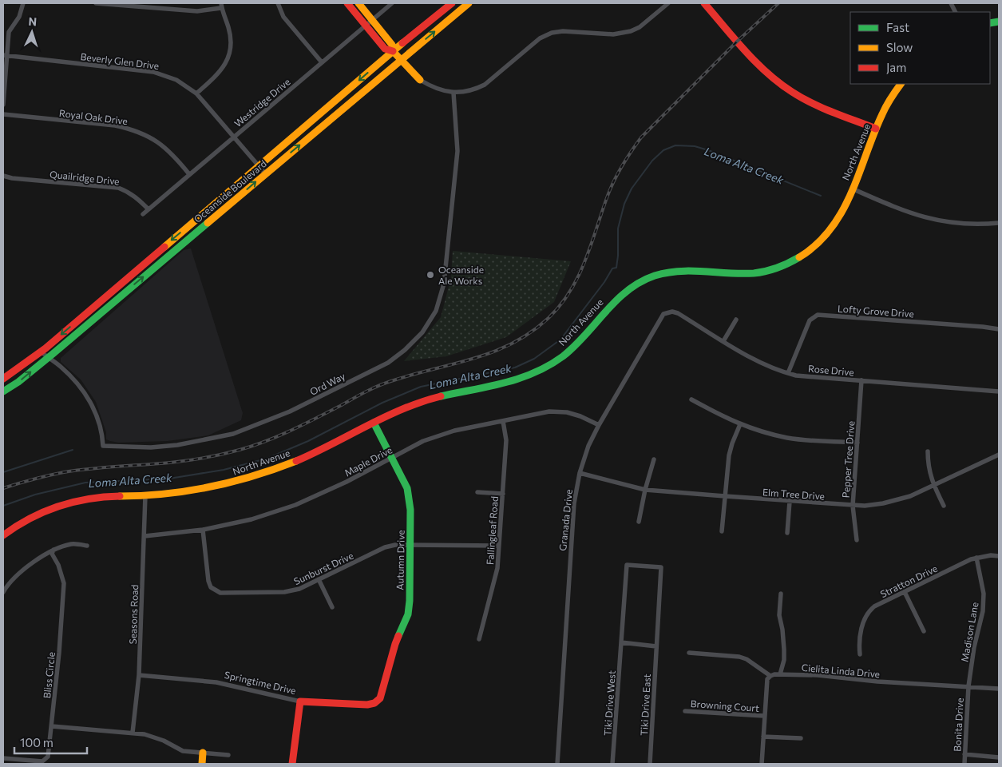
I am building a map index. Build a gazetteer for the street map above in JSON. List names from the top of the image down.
{
  "streets": {
    "main road": [
      "North Avenue",
      "Oceanside Boulevard",
      "Autumn Drive",
      "Springtime Drive"
    ],
    "street": [
      "Beverly Glen Drive",
      "Westridge Drive",
      "Royal Oak Drive",
      "Quailridge Drive",
      "Lofty Grove Drive",
      "Rose Drive",
      "Ord Way",
      "Pepper Tree Drive",
      "Maple Drive",
      "Elm Tree Drive",
      "Granada Drive",
      "Fallingleaf Road",
      "Sunburst Drive",
      "Stratton Drive",
      "Seasons Road",
      "Madison Lane",
      "Cielita Linda Drive",
      "Bliss Circle",
      "Tiki Drive West",
      "Tiki Drive East",
      "Browning Court",
      "Bonita Drive"
    ]
  },
  "crossings": [
    ["Beverly Glen Drive", "Westridge Drive"],
    ["Beverly Glen Drive", "Oceanside Boulevard"],
    ["Westridge Drive", "Royal Oak Drive"],
    ["Westridge Drive", "Quailridge Drive"],
    ["North Avenue", "Autumn Drive"],
    ["North Avenue", "Seasons Road"],
    ["Oceanside Boulevard", "Ord Way"],
    ["Lofty Grove Drive", "Rose Drive"],
    ["Rose Drive", "Pepper Tree Drive"],
    ["Rose Drive", "Granada Drive"],
    ["Pepper Tree Drive", "Elm Tree Drive"],
    ["Maple Drive", "Granada Drive"],
    ["Maple Drive", "Fallingleaf Road"],
    ["Maple Drive", "Autumn Drive"],
    ["Maple Drive", "Sunburst Drive"],
    ["Maple Drive", "Seasons Road"],
    ["Elm Tree Drive", "Granada Drive"],
    ["Fallingleaf Road", "Sunburst Drive"],
    ["Autumn Drive", "Sunburst Drive"],
    ["Autumn Drive", "Springtime Drive"],
    ["Stratton Drive", "Madison Lane"],
    ["Seasons Road", "Springtime Drive"],
    ["Madison Lane", "Cielita Linda Drive"],
    ["Madison Lane", "Bonita Drive"],
    ["Cielita Linda Drive", "Bonita Drive"],
    ["Tiki Drive West", "Tiki Drive East"]
  ],
  "water": ["Loma Alta Creek"],
  "places": ["Oceanside Ale Works"],
  "legend": ["Fast", "Slow", "Jam"],
  "scale_bar": "100 m",
  "north": "top"
}
